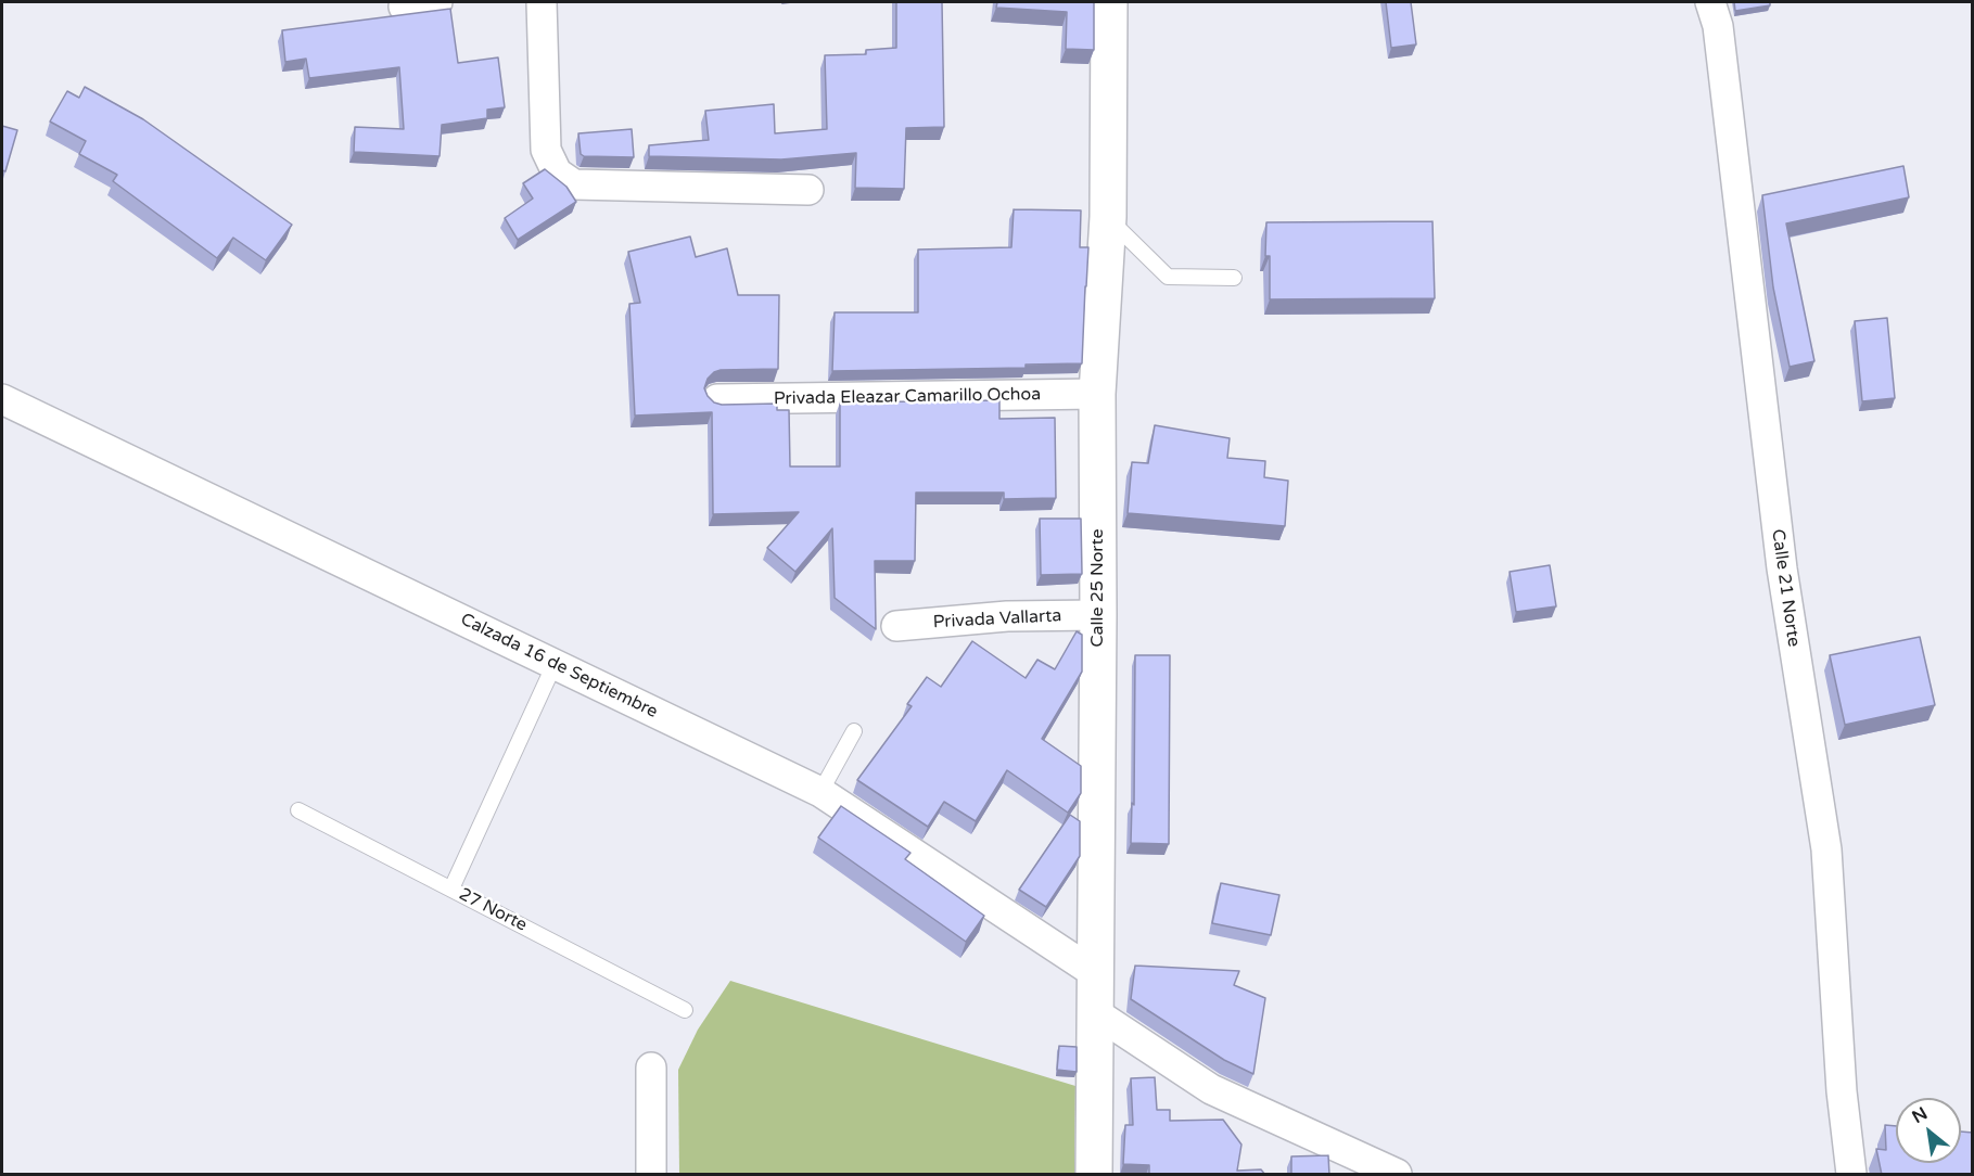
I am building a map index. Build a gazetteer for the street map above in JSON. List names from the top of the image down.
{
  "streets": {
    "street": [
      "Privada Eleazar Camarillo Ochoa",
      "Calle 25 Norte",
      "Calle 21 Norte",
      "Privada Vallarta",
      "Calzada 16 de Septiembre"
    ],
    "lane": ["27 Norte"]
  },
  "crossings": [
    ["Privada Eleazar Camarillo Ochoa", "Calle 25 Norte"],
    ["Calle 25 Norte", "Privada Vallarta"],
    ["Calle 25 Norte", "Calzada 16 de Septiembre"]
  ],
  "north": "top left"
}
